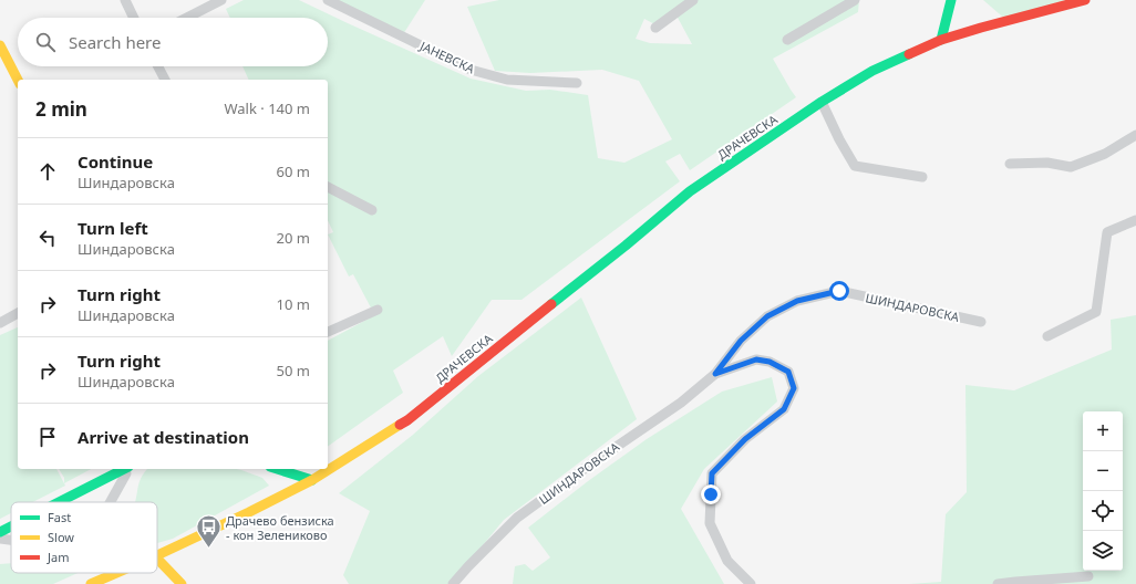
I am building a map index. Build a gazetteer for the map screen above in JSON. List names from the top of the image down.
{
  "streets": {
    "main road": ["ДРАЧЕВСКА"],
    "lane": ["ЈАНЕВСКА", "ШИНДАРОВСКА"]
  },
  "places": {
    "bus stop": ["Драчево бензиска - кон Зелениково"]
  },
  "legend": ["Fast", "Slow", "Jam"],
  "page": {
    "search": "Search here",
    "heading": ["2 min", "Walk · 140 m"],
    "list": [
      ["Continue", "Шиндаровска", "60 m"],
      ["Turn left", "Шиндаровска", "20 m"],
      ["Turn right", "Шиндаровска", "10 m"],
      ["Turn right", "Шиндаровска", "50 m"],
      "Arrive at destination"
    ],
    "map_buttons": ["+", "−"]
  }
}
